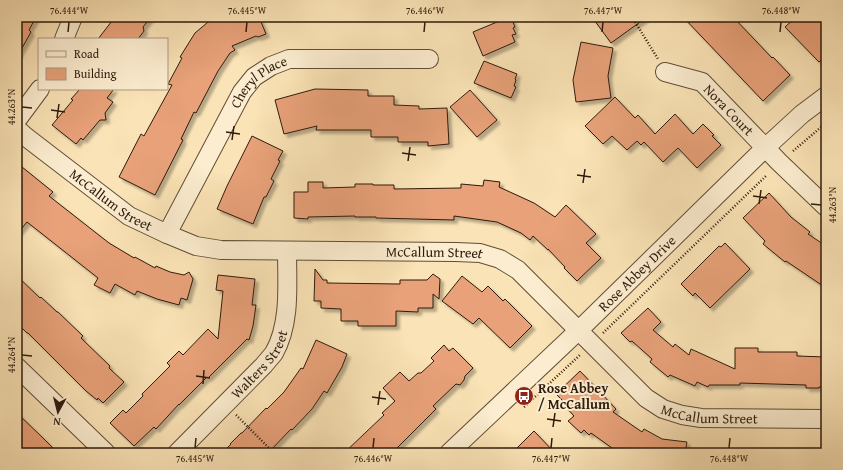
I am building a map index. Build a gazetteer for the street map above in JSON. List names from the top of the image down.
{
  "streets": {
    "street": [
      "Cheryl Place",
      "Nora Court",
      "McCallum Street",
      "Rose Abbey Drive",
      "Walters Street"
    ]
  },
  "crossings": [
    ["Cheryl Place", "McCallum Street"],
    ["Nora Court", "Rose Abbey Drive"],
    ["McCallum Street", "Rose Abbey Drive"],
    ["McCallum Street", "Walters Street"]
  ],
  "places": {
    "bus stop": ["Rose Abbey / McCallum"]
  },
  "legend": ["Road", "Building"],
  "north": "bottom",
  "coordinates": [
    "76.444°W",
    "76.445°W",
    "76.446°W",
    "76.447°W",
    "76.448°W",
    "44.263°N",
    "44.264°N"
  ]
}
